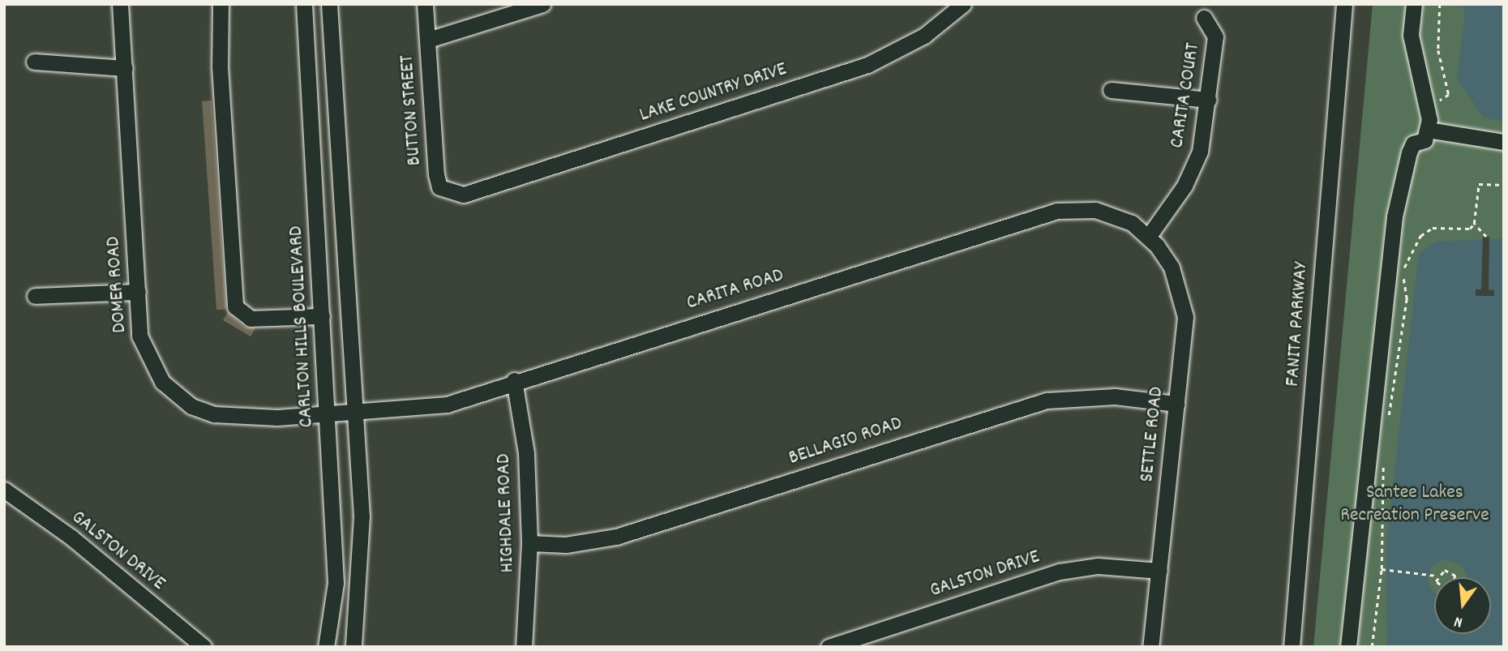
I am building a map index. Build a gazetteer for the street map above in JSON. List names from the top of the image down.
{
  "streets": {
    "street": [
      "LAKE COUNTRY DRIVE",
      "CARITA COURT",
      "BUTTON STREET",
      "DOMER ROAD",
      "CARITA ROAD",
      "FANITA PARKWAY",
      "CARLTON HILLS BOULEVARD",
      "SETTLE ROAD",
      "BELLAGIO ROAD",
      "HIGHDALE ROAD",
      "GALSTON DRIVE"
    ]
  },
  "crossings": [
    ["LAKE COUNTRY DRIVE", "BUTTON STREET"],
    ["CARITA COURT", "CARITA ROAD"],
    ["CARITA COURT", "SETTLE ROAD"],
    ["DOMER ROAD", "CARITA ROAD"],
    ["DOMER ROAD", "CARLTON HILLS BOULEVARD"],
    ["CARITA ROAD", "CARLTON HILLS BOULEVARD"],
    ["CARITA ROAD", "SETTLE ROAD"],
    ["CARITA ROAD", "HIGHDALE ROAD"],
    ["SETTLE ROAD", "BELLAGIO ROAD"],
    ["SETTLE ROAD", "GALSTON DRIVE"],
    ["BELLAGIO ROAD", "HIGHDALE ROAD"]
  ],
  "parks": ["Santee Lakes Recreation Preserve"],
  "north": "bottom"
}
